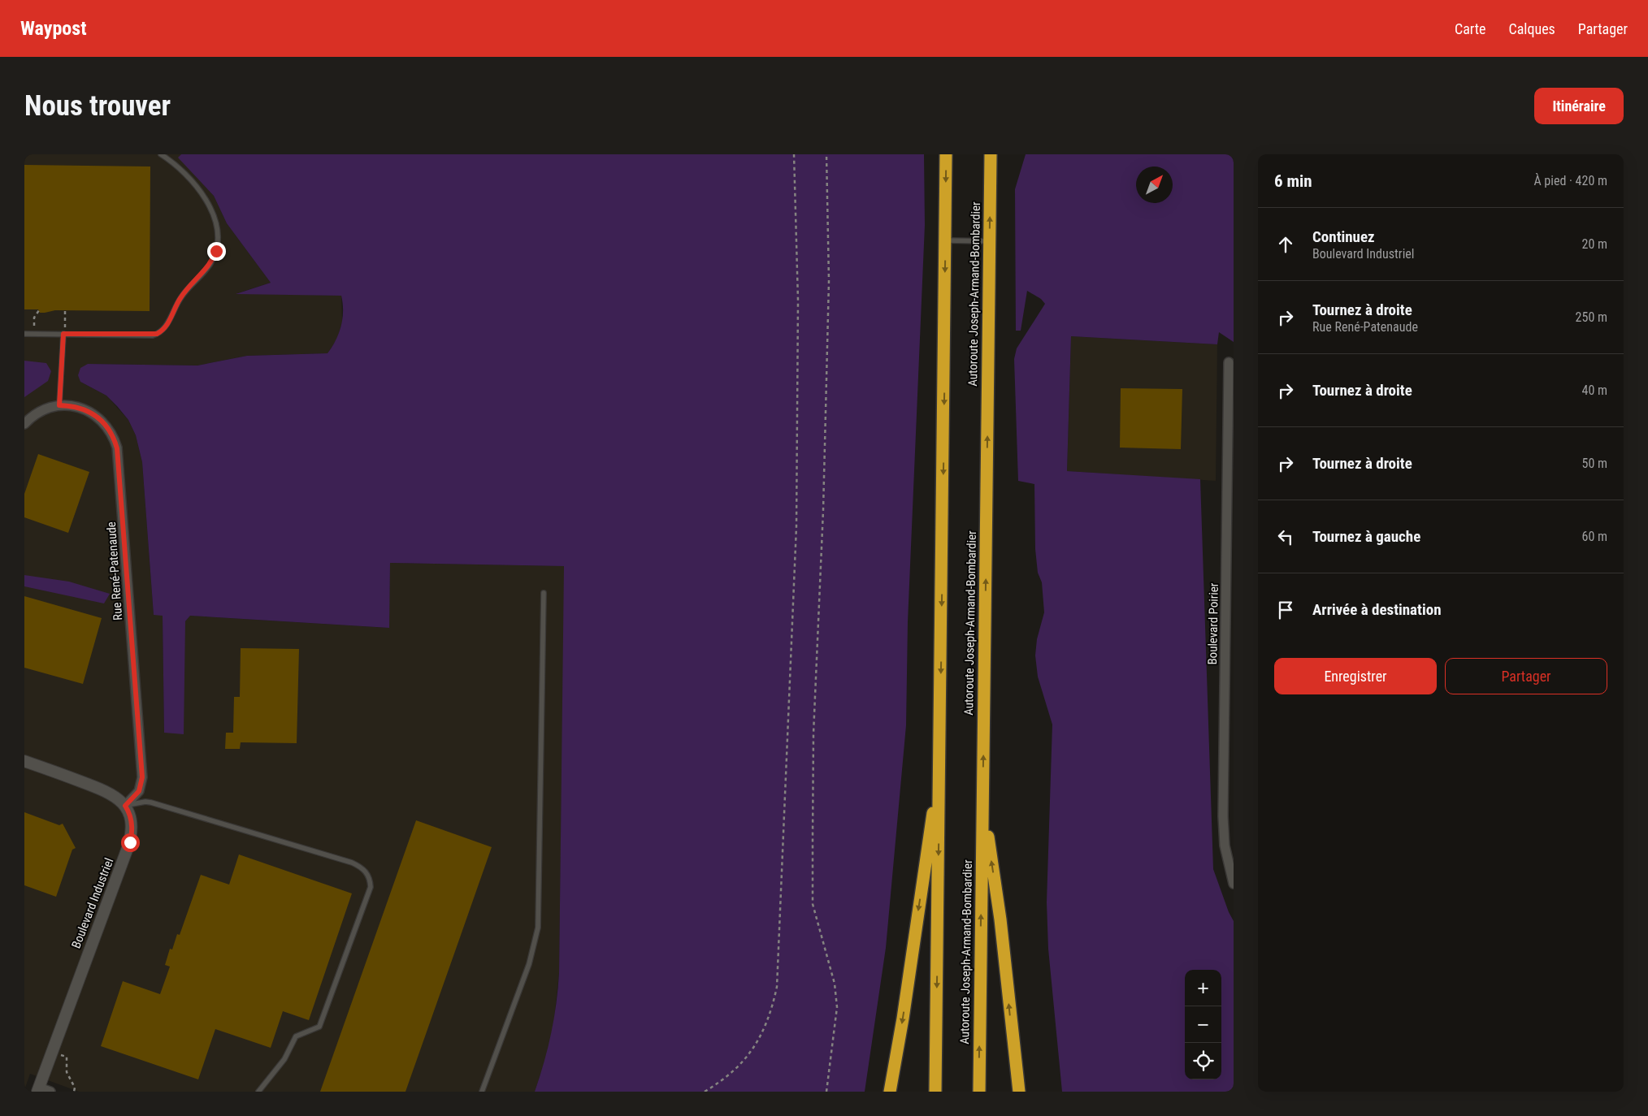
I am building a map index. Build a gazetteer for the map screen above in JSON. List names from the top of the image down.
{
  "streets": {
    "highway": ["Autoroute Joseph-Armand-Bombardier"],
    "street": ["Rue René-Patenaude", "Boulevard Poirier", "Boulevard Industriel"]
  },
  "crossings": [
    ["Rue René-Patenaude", "Boulevard Industriel"]
  ],
  "north": "top right",
  "page": {
    "header": "Waypost",
    "nav": ["Carte", "Calques", "Partager"],
    "buttons": [
      "Itinéraire",
      ["Enregistrer", "Partager"]
    ],
    "title": "Nous trouver",
    "heading": ["6 min", "À pied · 420 m"],
    "list": [
      ["Continuez", "Boulevard Industriel", "20 m"],
      ["Tournez à droite", "Rue René-Patenaude", "250 m"],
      ["Tournez à droite", "40 m"],
      ["Tournez à droite", "50 m"],
      ["Tournez à gauche", "60 m"],
      "Arrivée à destination"
    ],
    "map_buttons": ["+", "−"]
  }
}
